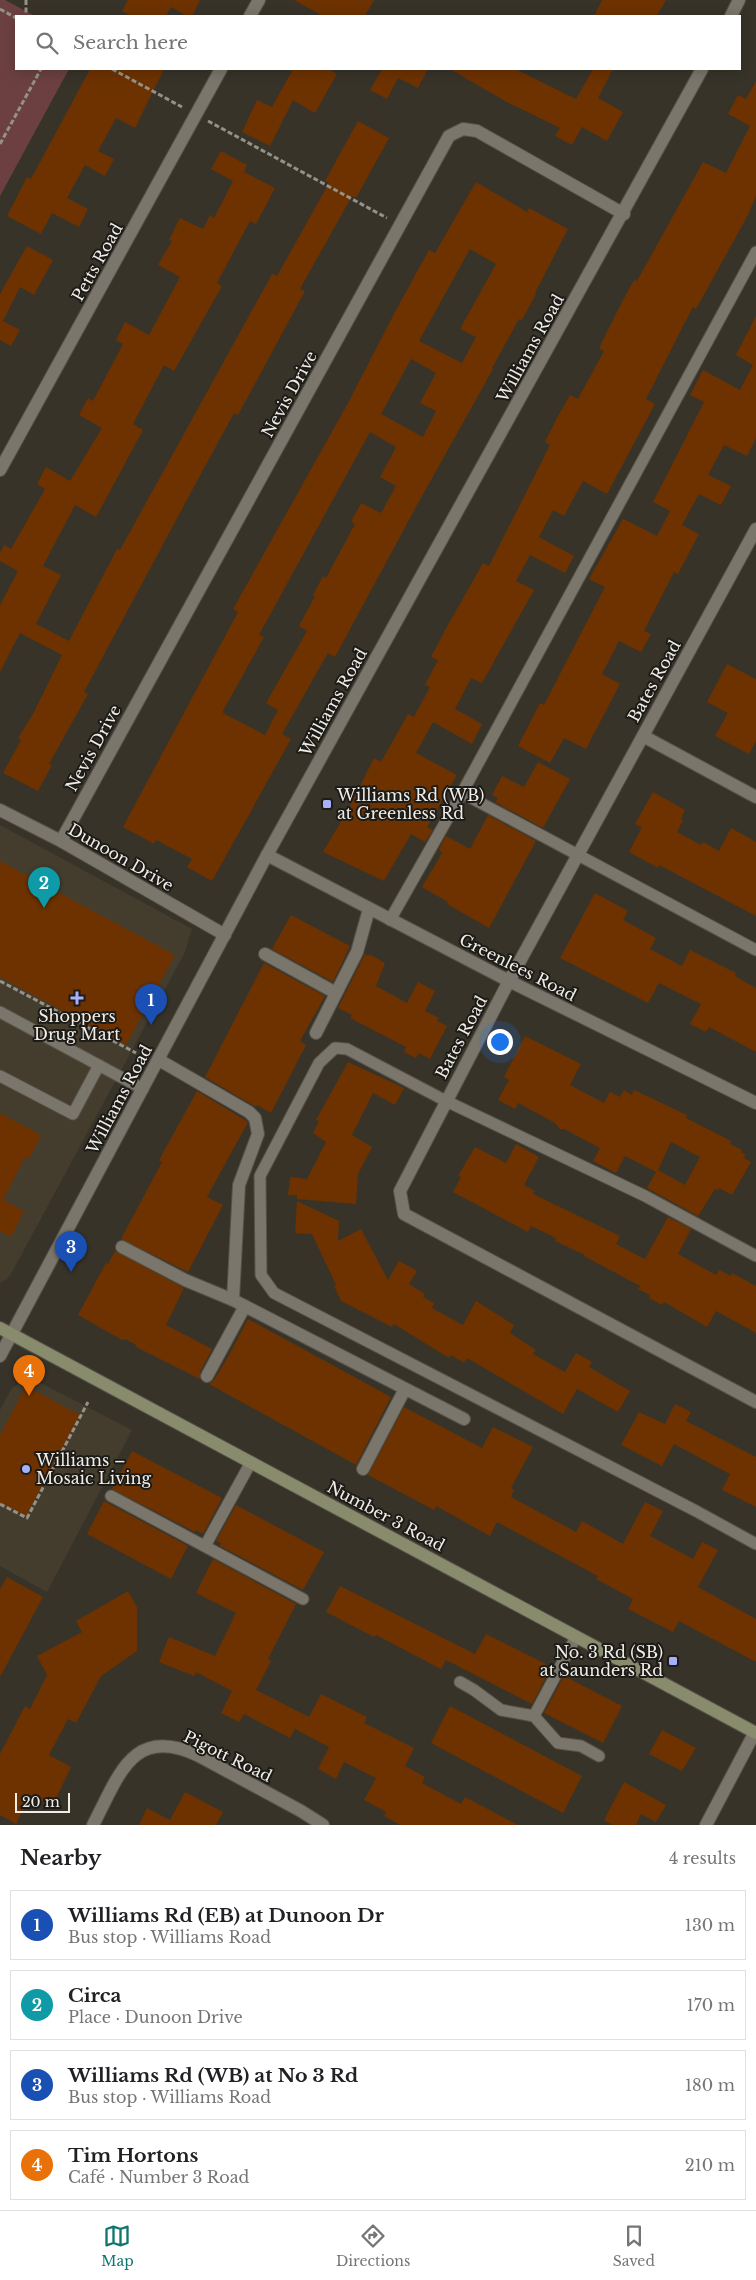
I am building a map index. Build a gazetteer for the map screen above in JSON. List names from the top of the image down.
{
  "streets": {
    "main road": ["Number 3 Road"],
    "street": [
      "Petts Road",
      "Williams Road",
      "Nevis Drive",
      "Bates Road",
      "Dunoon Drive",
      "Greenlees Road",
      "Pigott Road"
    ]
  },
  "crossings": [
    ["Williams Road", "Nevis Drive"],
    ["Williams Road", "Dunoon Drive"],
    ["Williams Road", "Greenlees Road"],
    ["Williams Road", "Number 3 Road"],
    ["Nevis Drive", "Dunoon Drive"],
    ["Bates Road", "Greenlees Road"]
  ],
  "places": {
    "transit": ["Williams Rd (WB) at Greenless Rd", "No. 3 Rd (SB) at Saunders Rd"],
    "health": ["Shoppers Drug Mart"],
    "other": ["Williams – Mosaic Living"]
  },
  "scale_bar": "20 m",
  "page": {
    "search": "Search here",
    "pins": [
      "2",
      "1",
      "3",
      "4"
    ],
    "scale": "20 m",
    "heading": ["Nearby", "4 results"],
    "list": [
      {
        "mark": "1",
        "name": "Williams Rd (EB) at Dunoon Dr",
        "note": "Bus stop · Williams Road",
        "value": "130 m"
      },
      {
        "mark": "2",
        "name": "Circa",
        "note": "Place · Dunoon Drive",
        "value": "170 m"
      },
      {
        "mark": "3",
        "name": "Williams Rd (WB) at No 3 Rd",
        "note": "Bus stop · Williams Road",
        "value": "180 m"
      },
      {
        "mark": "4",
        "name": "Tim Hortons",
        "note": "Café · Number 3 Road",
        "value": "210 m"
      }
    ],
    "nav": ["Map", "Directions", "Saved"]
  }
}
